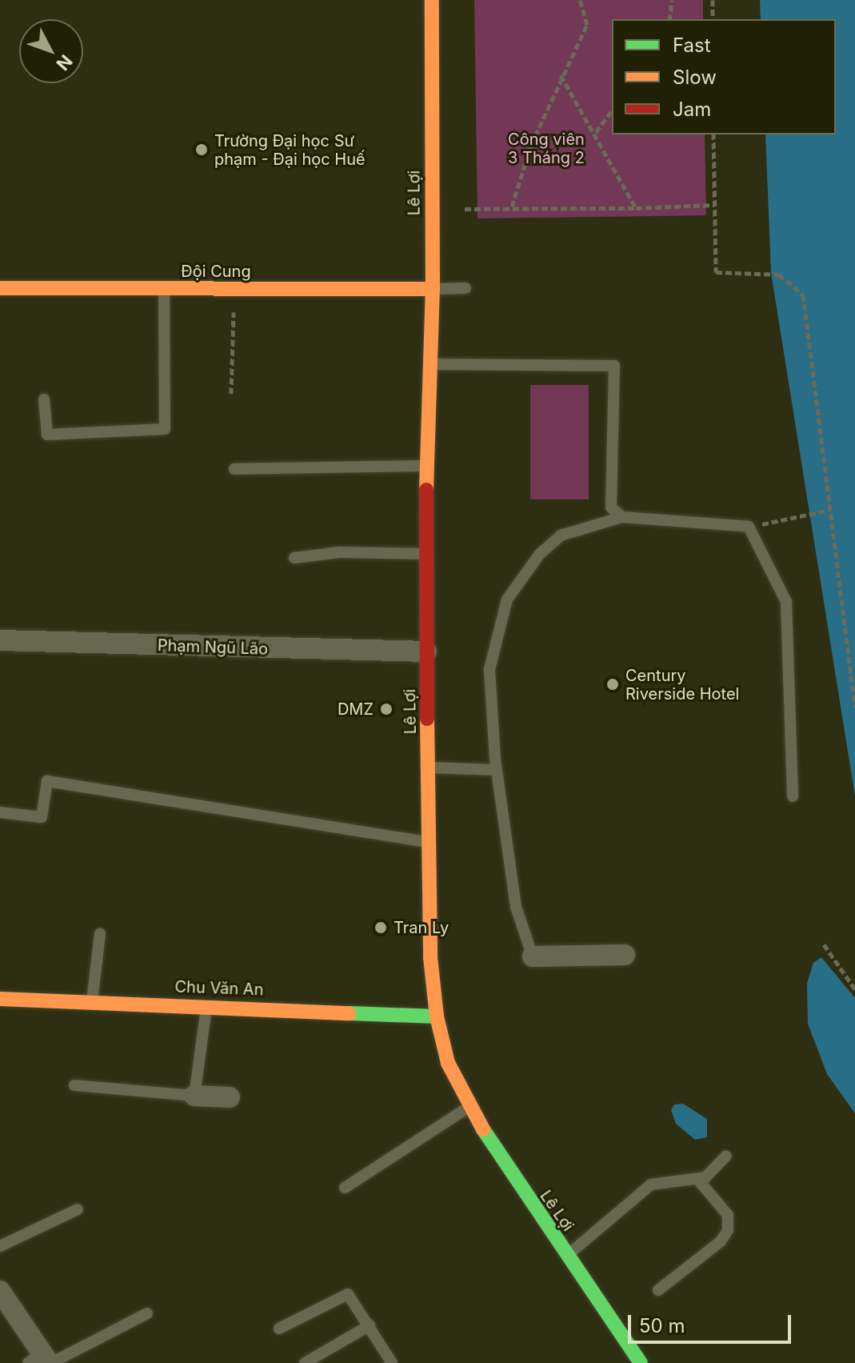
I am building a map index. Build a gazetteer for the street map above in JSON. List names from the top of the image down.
{
  "streets": {
    "main road": ["Lê Lợi", "Đội Cung", "Chu Văn An"],
    "street": ["Phạm Ngũ Lão"]
  },
  "crossings": [
    ["Lê Lợi", "Đội Cung"],
    ["Lê Lợi", "Phạm Ngũ Lão"],
    ["Lê Lợi", "Chu Văn An"]
  ],
  "parks": ["Công viên 3 Tháng 2"],
  "places": [
    "Trường Đại học Sư phạm - Đại học Huế",
    "Century Riverside Hotel",
    "DMZ",
    "Tran Ly"
  ],
  "legend": ["Fast", "Slow", "Jam"],
  "scale_bar": "50 m",
  "north": "bottom right"
}
